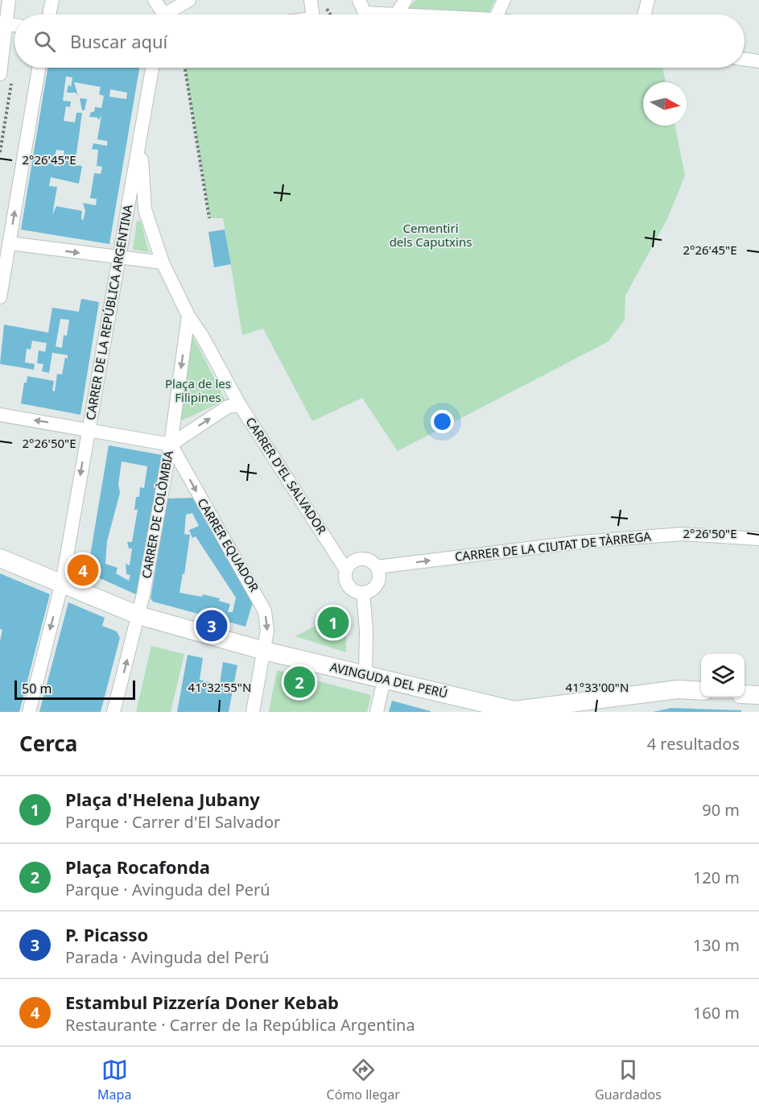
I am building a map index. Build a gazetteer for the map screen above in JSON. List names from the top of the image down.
{
  "streets": {
    "street": [
      "CARRER DE LA REPÚBLICA ARGENTINA",
      "CARRER D'EL SALVADOR",
      "CARRER DE COLÒMBIA",
      "CARRER EQUADOR",
      "CARRER DE LA CIUTAT DE TÀRREGA",
      "AVINGUDA DEL PERÚ"
    ]
  },
  "crossings": [
    ["CARRER DE LA REPÚBLICA ARGENTINA", "CARRER D'EL SALVADOR"],
    ["CARRER DE LA REPÚBLICA ARGENTINA", "AVINGUDA DEL PERÚ"],
    ["CARRER D'EL SALVADOR", "CARRER DE COLÒMBIA"],
    ["CARRER D'EL SALVADOR", "CARRER DE LA CIUTAT DE TÀRREGA"],
    ["CARRER DE COLÒMBIA", "CARRER EQUADOR"],
    ["CARRER DE COLÒMBIA", "AVINGUDA DEL PERÚ"],
    ["CARRER EQUADOR", "AVINGUDA DEL PERÚ"]
  ],
  "one_way": ["CARRER DE LA REPÚBLICA ARGENTINA", "CARRER EQUADOR", "CARRER DE LA CIUTAT DE TÀRREGA"],
  "parks": ["Cementiri dels Caputxins", "Plaça de les Filipines"],
  "scale_bar": "50 m",
  "north": "right",
  "page": {
    "search": "Buscar aquí",
    "pins": [
      "4",
      "1",
      "3",
      "2"
    ],
    "scale": "50 m",
    "heading": ["Cerca", "4 resultados"],
    "list": [
      {
        "mark": "1",
        "name": "Plaça d'Helena Jubany",
        "note": "Parque · Carrer d'El Salvador",
        "value": "90 m"
      },
      {
        "mark": "2",
        "name": "Plaça Rocafonda",
        "note": "Parque · Avinguda del Perú",
        "value": "120 m"
      },
      {
        "mark": "3",
        "name": "P. Picasso",
        "note": "Parada · Avinguda del Perú",
        "value": "130 m"
      },
      {
        "mark": "4",
        "name": "Estambul Pizzería Doner Kebab",
        "note": "Restaurante · Carrer de la República Argentina",
        "value": "160 m"
      }
    ],
    "nav": ["Mapa", "Cómo llegar", "Guardados"]
  },
  "coordinates": [
    "2°26'45\"E",
    "2°26'50\"E",
    "41°32'55\"N",
    "41°33'00\"N"
  ]
}
